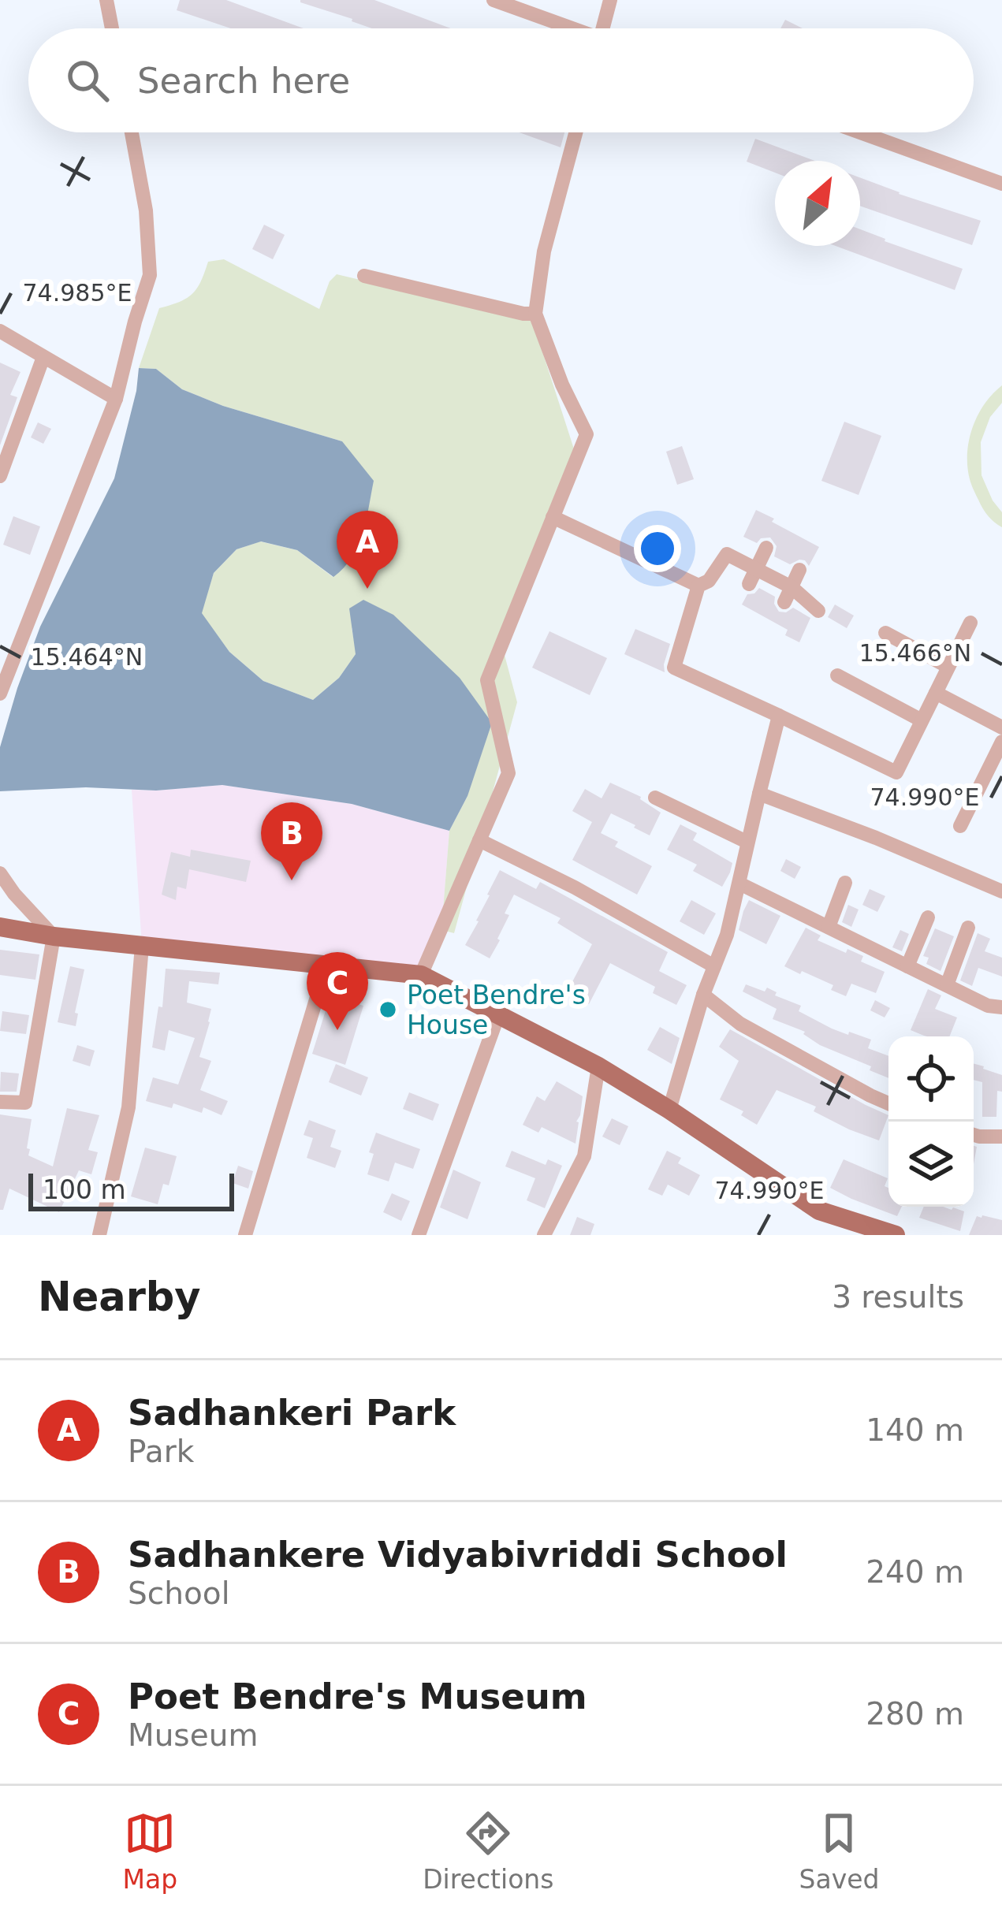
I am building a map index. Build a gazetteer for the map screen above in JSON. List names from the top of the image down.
{
  "places": ["Poet Bendre's House"],
  "scale_bar": "100 m",
  "north": "top right",
  "page": {
    "search": "Search here",
    "pins": ["A", "B", "C"],
    "scale": "100 m",
    "heading": ["Nearby", "3 results"],
    "list": [
      {
        "mark": "A",
        "name": "Sadhankeri Park",
        "note": "Park",
        "value": "140 m"
      },
      {
        "mark": "B",
        "name": "Sadhankere Vidyabivriddi School",
        "note": "School",
        "value": "240 m"
      },
      {
        "mark": "C",
        "name": "Poet Bendre's Museum",
        "note": "Museum",
        "value": "280 m"
      }
    ],
    "nav": ["Map", "Directions", "Saved"]
  },
  "coordinates": [
    "74.985°E",
    "15.466°N",
    "15.464°N",
    "74.990°E"
  ]
}
